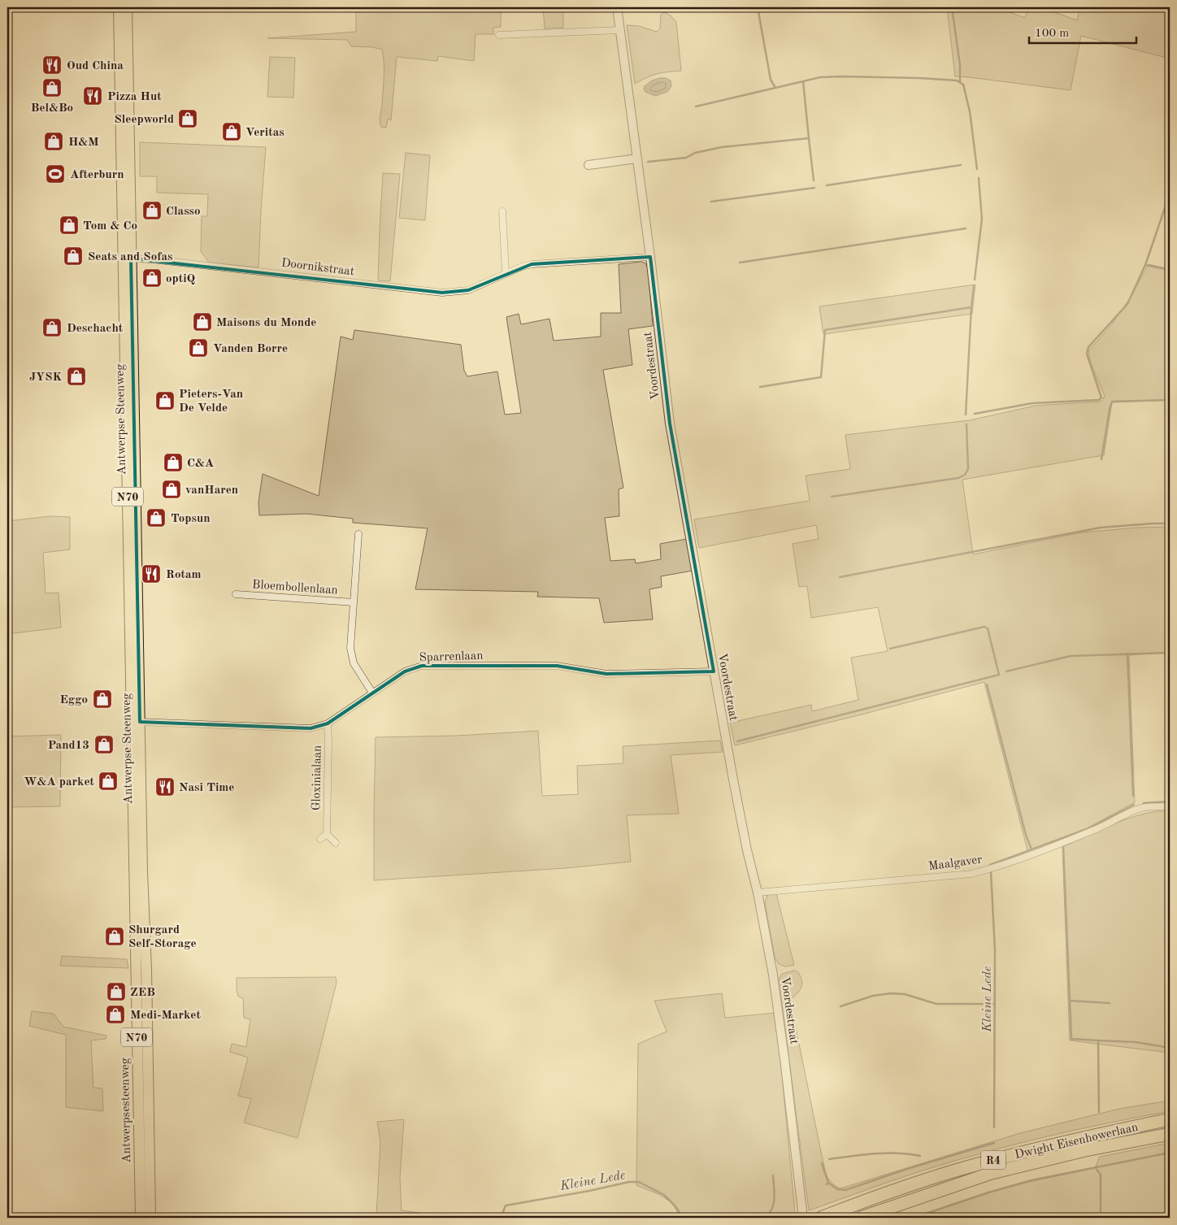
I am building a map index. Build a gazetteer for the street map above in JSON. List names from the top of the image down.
{
  "streets": {
    "highway": ["Dwight Eisenhowerlaan", "R4"],
    "main road": ["Antwerpse Steenweg", "N70", "Antwerpsesteenweg"],
    "street": [
      "Doornikstraat",
      "Voordestraat",
      "Bloembollenlaan",
      "Sparrenlaan",
      "Gloxinialaan",
      "Maalgaver"
    ]
  },
  "crossings": [
    ["Doornikstraat", "Voordestraat"],
    ["Doornikstraat", "Antwerpse Steenweg"],
    ["Voordestraat", "Sparrenlaan"],
    ["Voordestraat", "Maalgaver"],
    ["Antwerpse Steenweg", "Sparrenlaan"],
    ["Antwerpse Steenweg", "Antwerpsesteenweg"],
    ["Bloembollenlaan", "Sparrenlaan"],
    ["Sparrenlaan", "Gloxinialaan"]
  ],
  "water": ["Kleine Lede"],
  "places": {
    "restaurant": [
      "Oud China",
      "Pizza Hut",
      "Rotam",
      "Nasi Time"
    ],
    "shop": [
      "Bel&Bo",
      "Sleepworld",
      "Veritas",
      "H&M",
      "Classo",
      "Tom & Co",
      "Seats and Sofas",
      "optiQ",
      "Maisons du Monde",
      "Deschacht",
      "Vanden Borre",
      "JYSK",
      "Pieters-Van De Velde",
      "C&A",
      "vanHaren",
      "Topsun",
      "Eggo",
      "Pand13",
      "W&A parket",
      "Shurgard Self-Storage",
      "ZEB",
      "Medi-Market"
    ],
    "sports": ["Afterburn"]
  },
  "scale_bar": "100 m"
}
